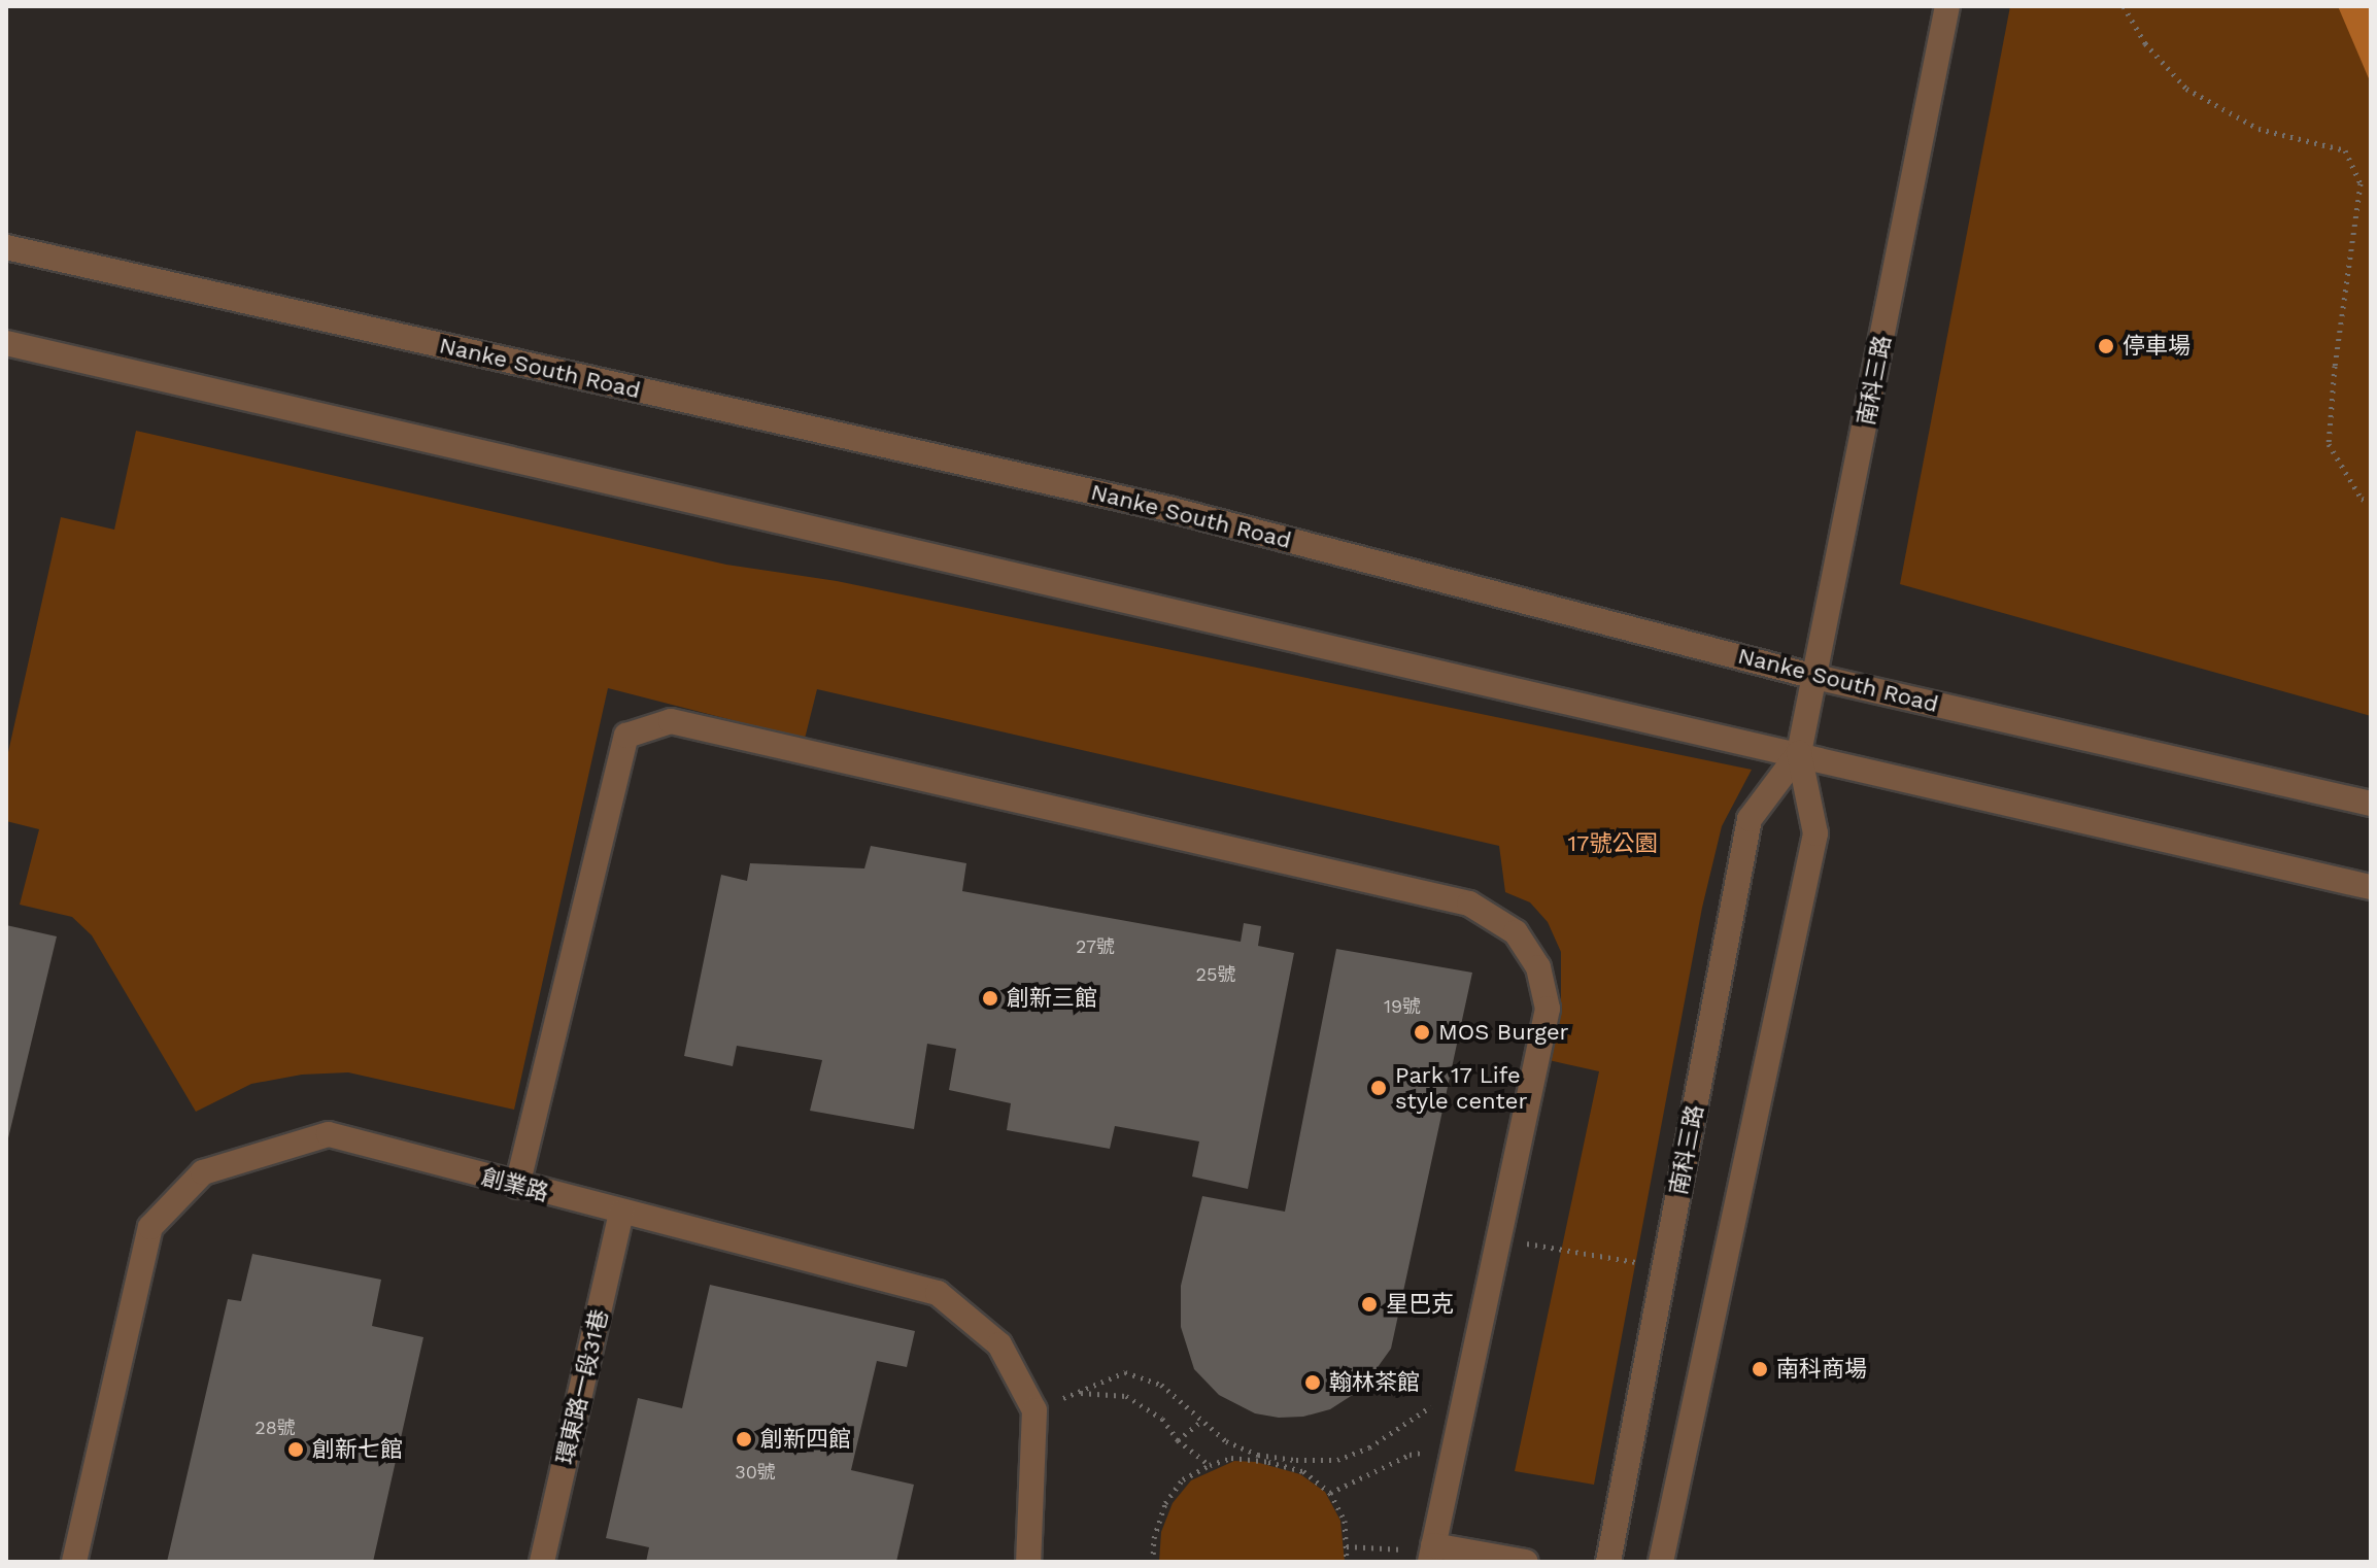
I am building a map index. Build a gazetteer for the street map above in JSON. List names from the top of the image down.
{
  "streets": {
    "street": [
      "Nanke South Road",
      "南科三路",
      "創業路",
      "環東路一段31巷"
    ]
  },
  "crossings": [
    ["Nanke South Road", "南科三路"],
    ["創業路", "環東路一段31巷"]
  ],
  "parks": ["17號公園"],
  "places": [
    "停車場",
    "創新三館",
    "MOS Burger",
    "Park 17 Life style center",
    "星巴克",
    "南科商場",
    "翰林茶館",
    "創新四館",
    "創新七館"
  ],
  "house_numbers": [
    "27號",
    "25號",
    "19號",
    "28號",
    "30號"
  ]
}
